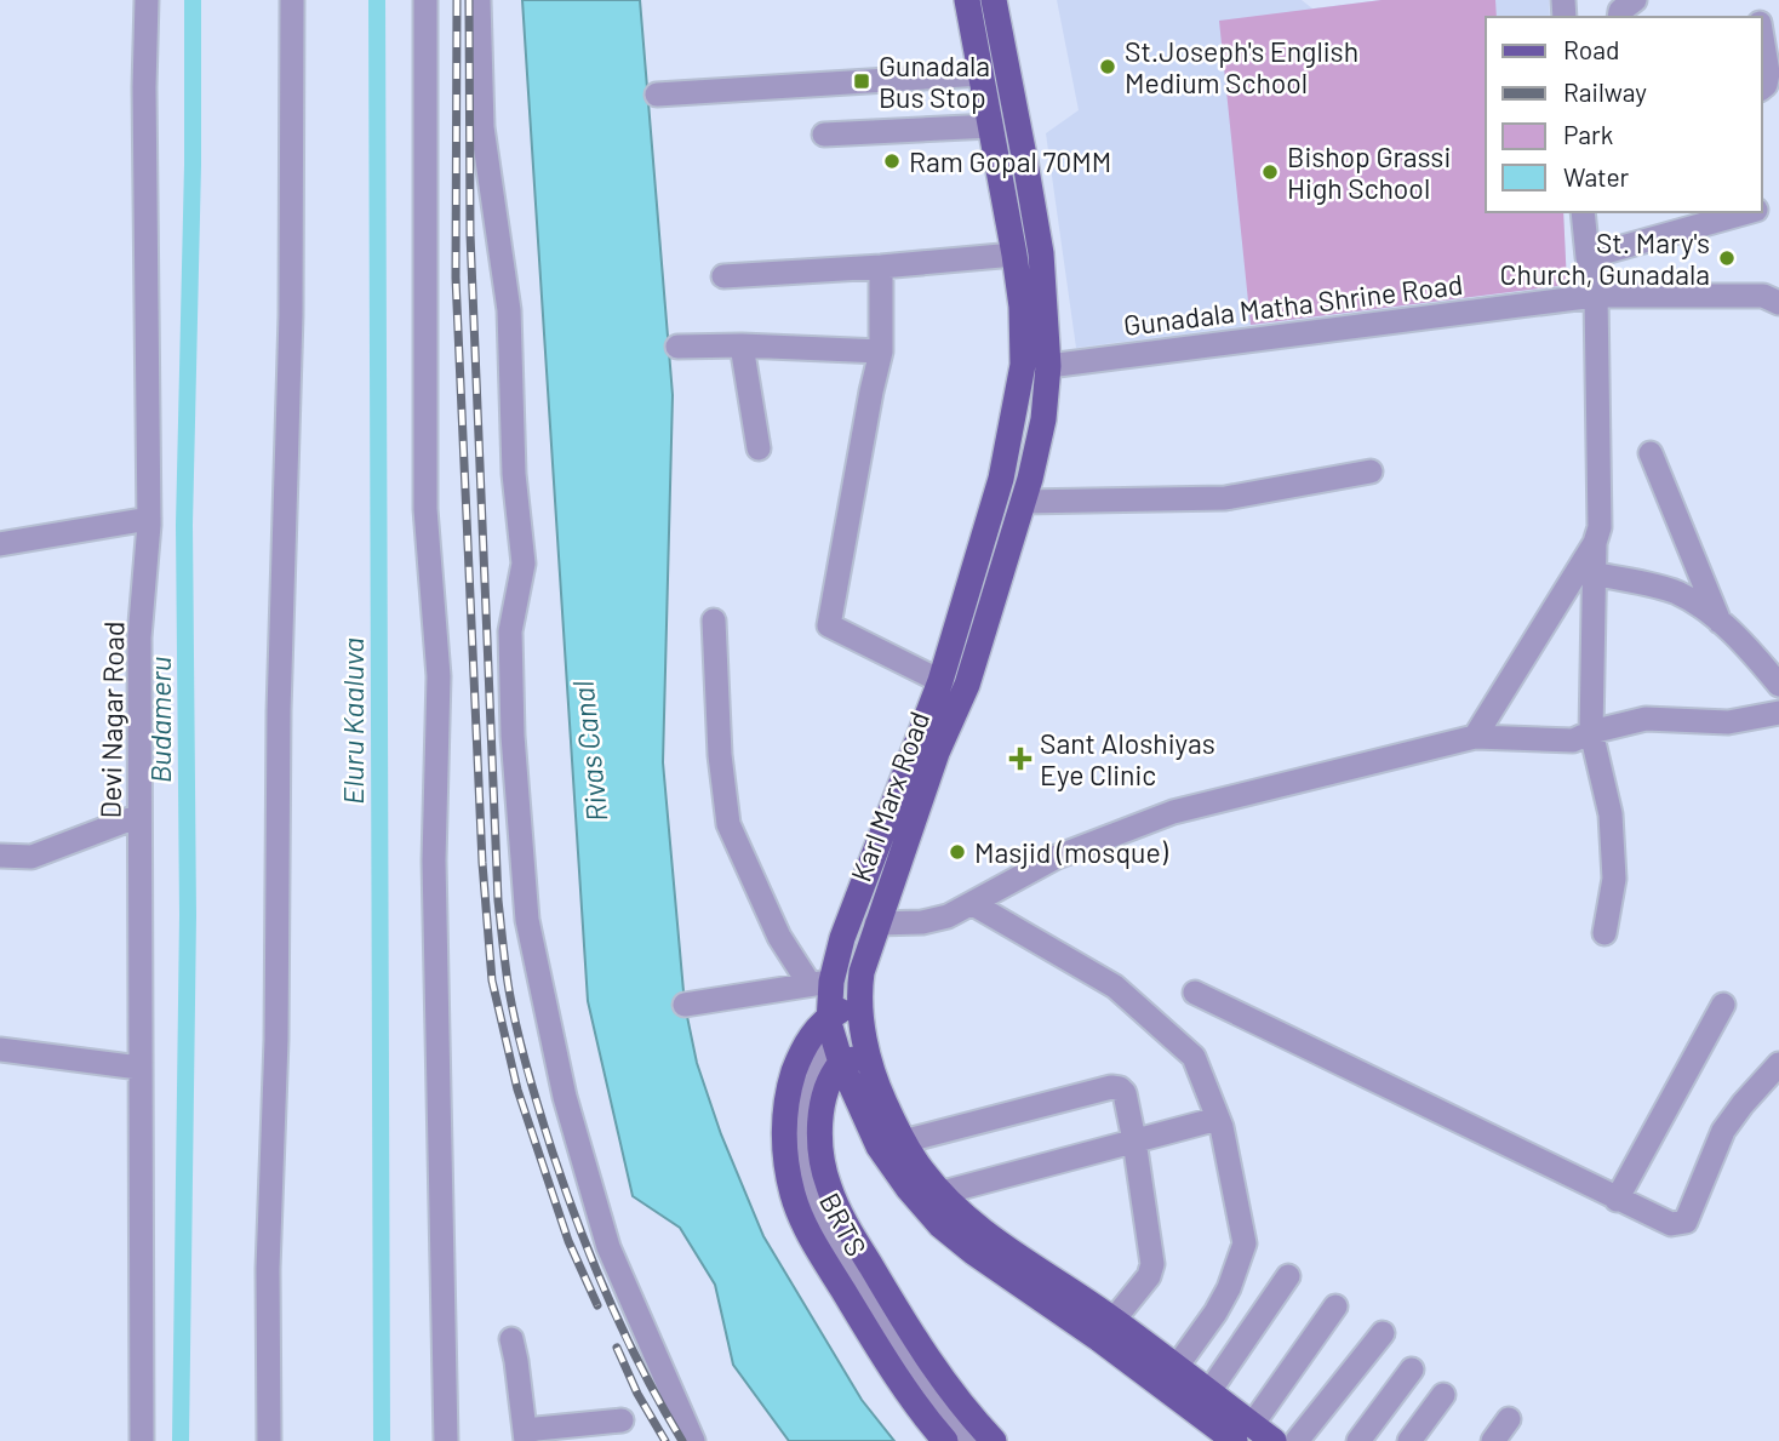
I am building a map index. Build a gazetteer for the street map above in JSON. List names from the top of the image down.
{
  "streets": {
    "main road": ["Karl Marx Road", "BRTS"],
    "street": ["Gunadala Matha Shrine Road", "Devi Nagar Road"]
  },
  "crossings": [
    ["Gunadala Matha Shrine Road", "Karl Marx Road"],
    ["Karl Marx Road", "BRTS"]
  ],
  "water": ["Budameru", "Eluru Kaaluva", "Rivas Canal"],
  "places": {
    "other": [
      "St.Joseph's English Medium School",
      "Ram Gopal 70MM",
      "Bishop Grassi High School",
      "St. Mary's Church, Gunadala",
      "Masjid (mosque)"
    ],
    "transit": ["Gunadala Bus Stop"],
    "health": ["Sant Aloshiyas Eye Clinic"]
  },
  "legend": [
    "Road",
    "Railway",
    "Park",
    "Water"
  ]
}
